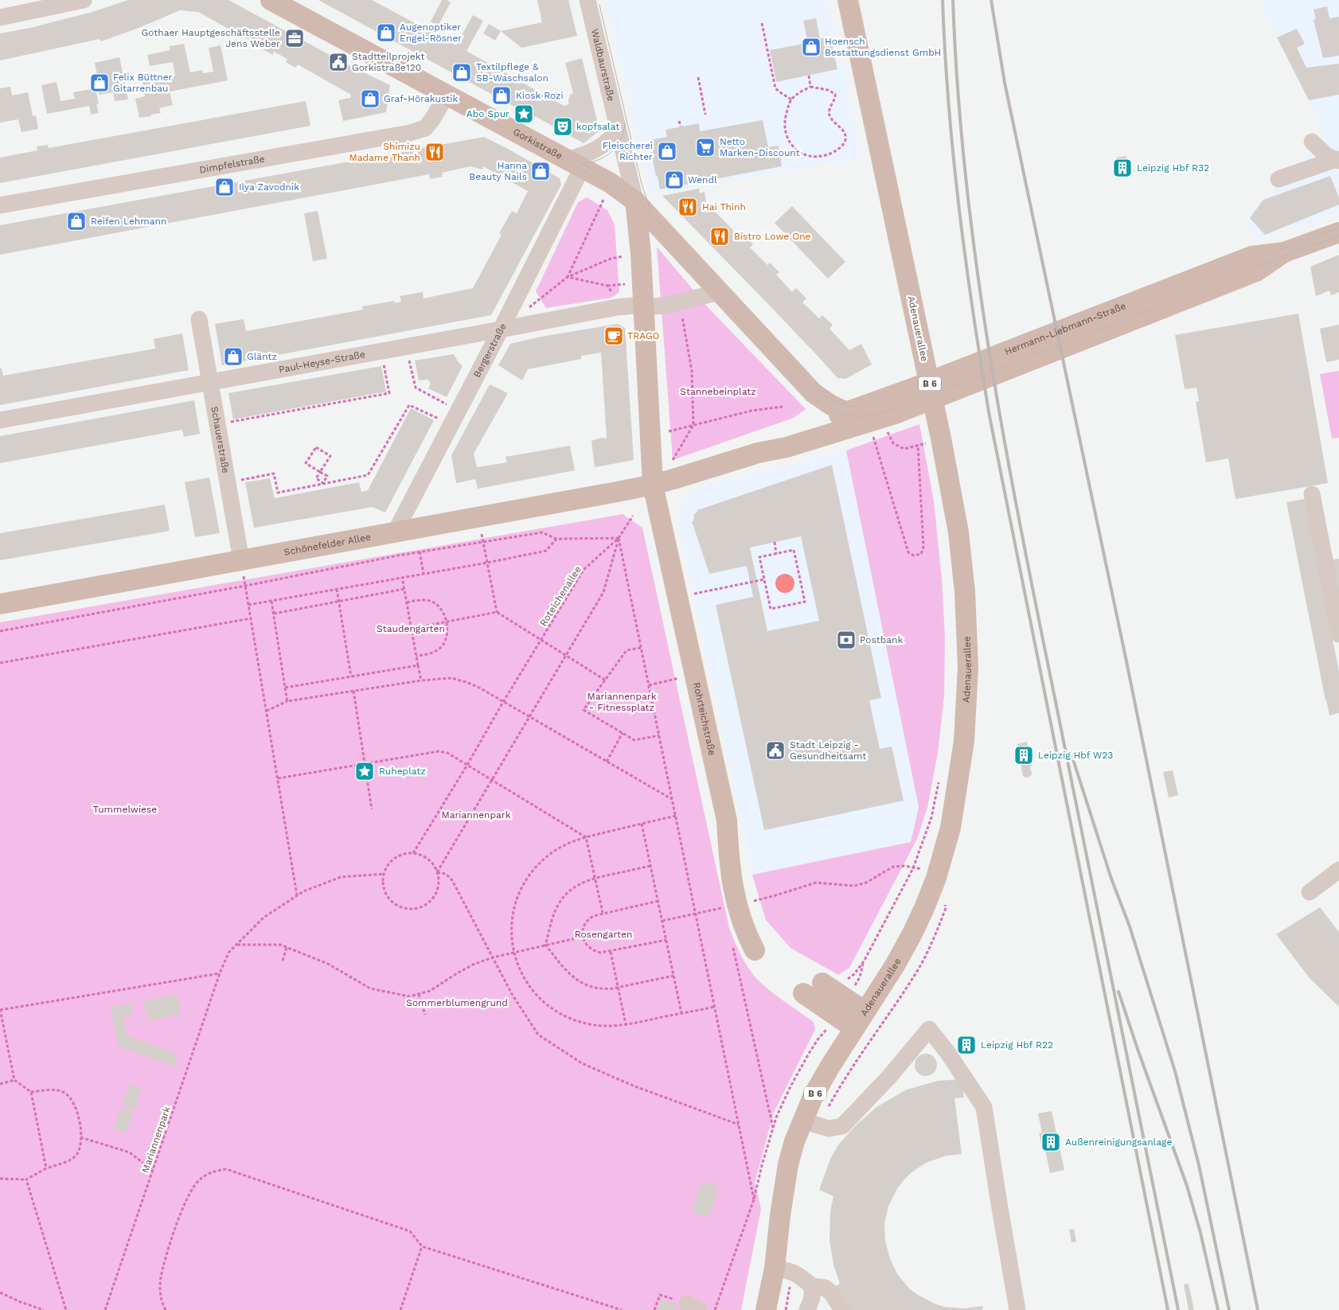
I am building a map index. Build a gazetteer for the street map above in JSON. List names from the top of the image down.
{
  "streets": {
    "main road": [
      "Gorkistraße",
      "Adenauerallee",
      "Hermann-Liebmann-Straße",
      "B 6",
      "Schönefelder Allee",
      "Rohrteichstraße"
    ],
    "street": [
      "Waldbaurstraße",
      "Dimpfelstraße",
      "Bergerstraße",
      "Paul-Heyse-Straße",
      "Schauerstraße"
    ],
    "path": ["Roteichenallee", "Mariannenpark"]
  },
  "crossings": [
    ["Waldbaurstraße", "Gorkistraße"],
    ["Gorkistraße", "Dimpfelstraße"],
    ["Gorkistraße", "Bergerstraße"],
    ["Bergerstraße", "Paul-Heyse-Straße"],
    ["Bergerstraße", "Schönefelder Allee"],
    ["Paul-Heyse-Straße", "Schauerstraße"],
    ["Schauerstraße", "Schönefelder Allee"],
    ["Schönefelder Allee", "Rohrteichstraße"],
    ["Roteichenallee", "Mariannenpark"]
  ],
  "parks": [
    "Stannebeinplatz",
    "Staudengarten",
    "Mariannenpark - Fitnessplatz",
    "Tummelwiese",
    "Mariannenpark",
    "Rosengarten",
    "Sommerblumengrund"
  ],
  "places": {
    "shop": [
      "Augenoptiker Engel-Rösner",
      "Hoensch Bestattungsdienst GmbH",
      "Textilpflege & SB-Waschsalon",
      "Felix Büttner Gitarrenbau",
      "Kiosk Rozi",
      "Graf-Hörakustik",
      "Fleischerei Richter",
      "Hanna Beauty Nails",
      "Wendl",
      "Ilya Zavodnik",
      "Reifen Lehmann",
      "Gläntz"
    ],
    "office": ["Gothaer Hauptgeschäftsstelle Jens Weber"],
    "public building": ["Stadtteilprojekt Gorkistraße120", "Stadt Leipzig - Gesundheitsamt"],
    "place": ["Abo Spur", "Ruheplatz"],
    "theatre": ["kopfsalat"],
    "supermarket": ["Netto Marken-Discount"],
    "restaurant": ["Shimizu Madame Thanh", "Hai Thinh", "Bistro Lowe One"],
    "building": [
      "Leipzig Hbf R32",
      "Leipzig Hbf W23",
      "Leipzig Hbf R22",
      "Außenreinigungsanlage"
    ],
    "cafe": ["TRAGO"],
    "bank": ["Postbank"]
  }
}
